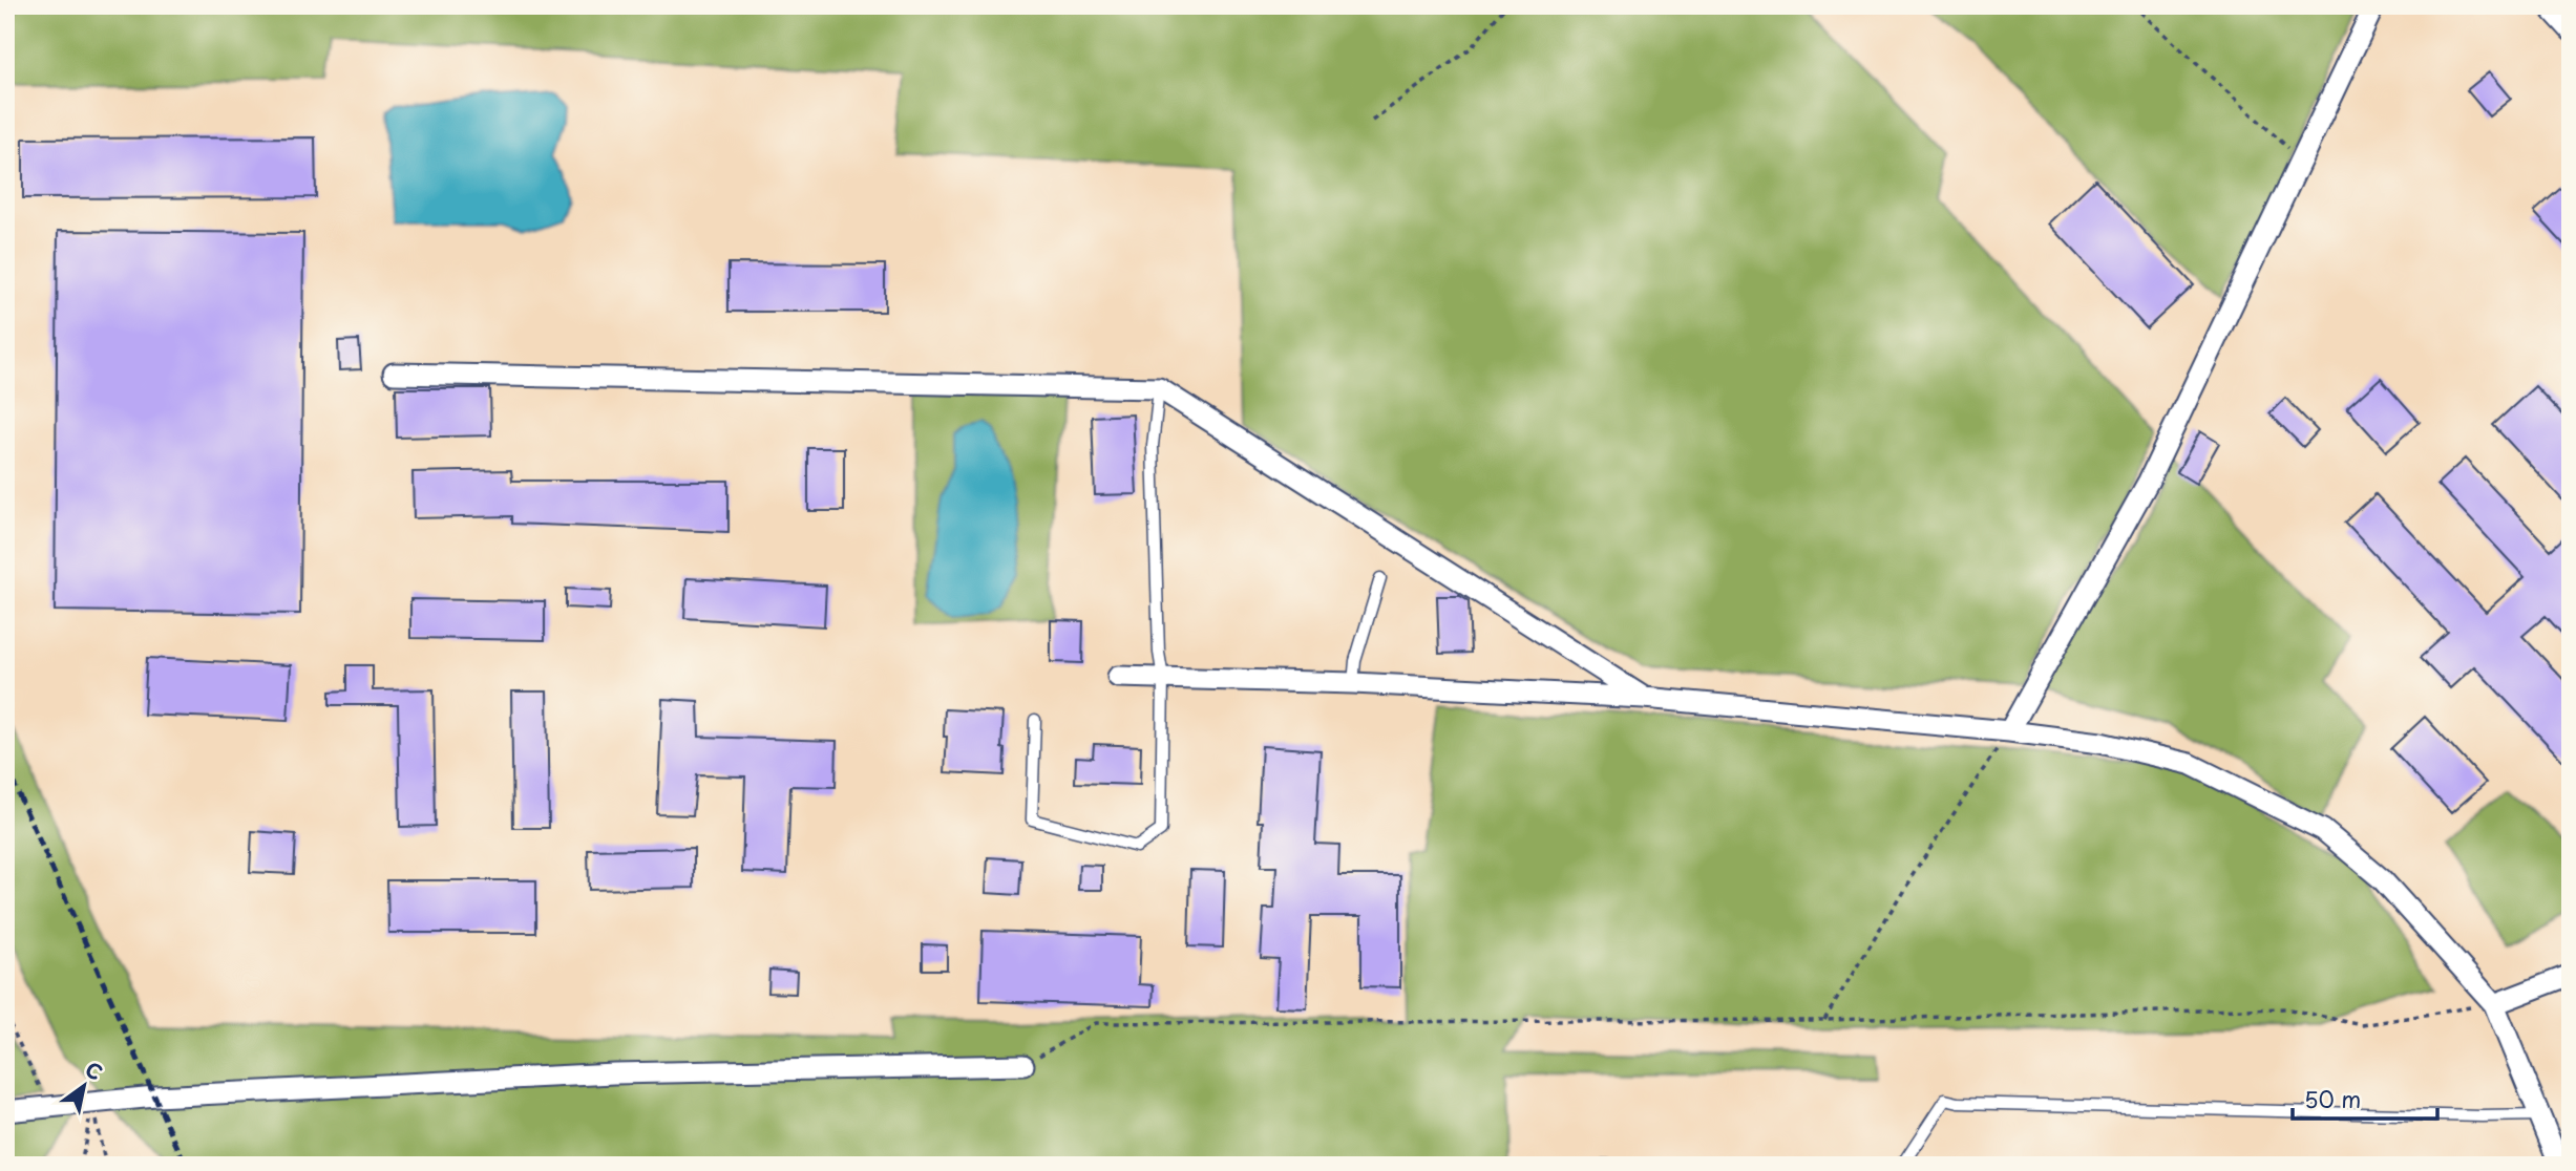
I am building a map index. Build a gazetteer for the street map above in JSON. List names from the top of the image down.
{
  "scale_bar": "50 m",
  "north": "top right"
}
